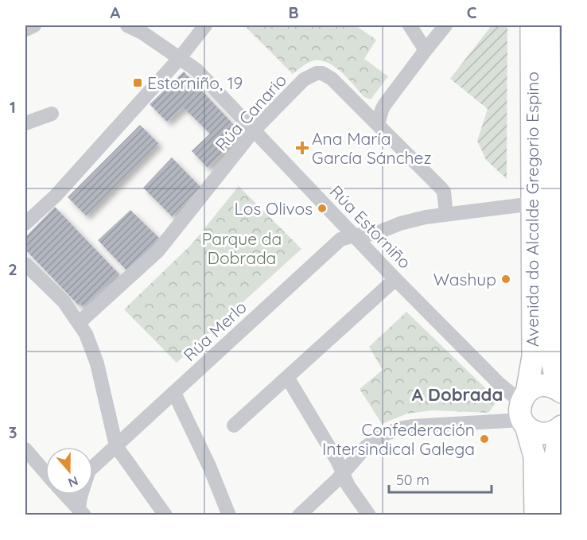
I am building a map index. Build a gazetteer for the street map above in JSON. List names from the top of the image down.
{
  "streets": {
    "main road": ["Avenida do Alcalde Gregorio Espino"],
    "street": ["Rúa Canario", "Rúa Estorniño", "Rúa Merlo"]
  },
  "crossings": [
    ["Rúa Canario", "Rúa Estorniño"],
    ["Rúa Canario", "Rúa Merlo"],
    ["Avenida do Alcalde Gregorio Espino", "Rúa Estorniño"],
    ["Avenida do Alcalde Gregorio Espino", "Rúa Merlo"],
    ["Rúa Estorniño", "Rúa Merlo"]
  ],
  "districts": ["A Dobrada"],
  "parks": ["Parque da Dobrada"],
  "places": {
    "transit": ["Estorniño, 19"],
    "health": ["Ana María García Sánchez"],
    "other": ["Los Olivos", "Washup", "Confederación Intersindical Galega"]
  },
  "scale_bar": "50 m",
  "north": "bottom",
  "grid": {
    "columns": ["A", "B", "C"],
    "rows": ["1", "2", "3"]
  }
}
